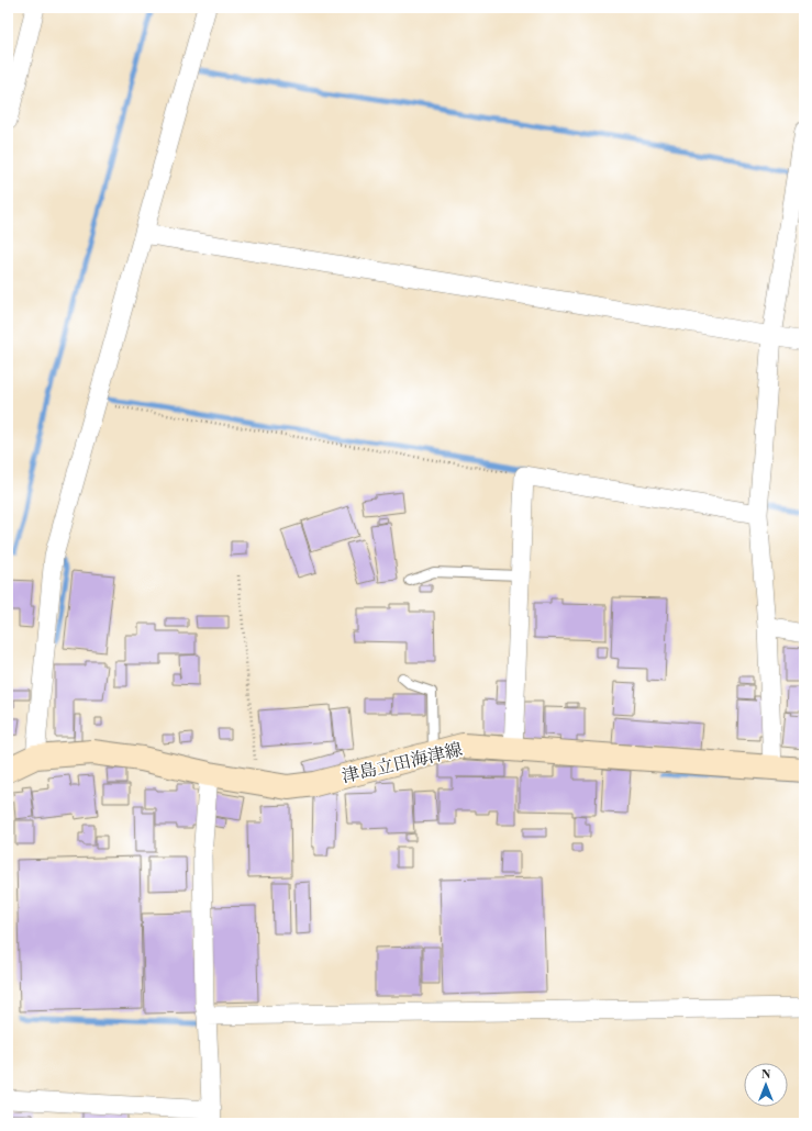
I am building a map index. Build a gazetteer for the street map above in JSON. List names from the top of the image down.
{
  "streets": {
    "main road": ["津島立田海津線"]
  },
  "north": "top"
}
